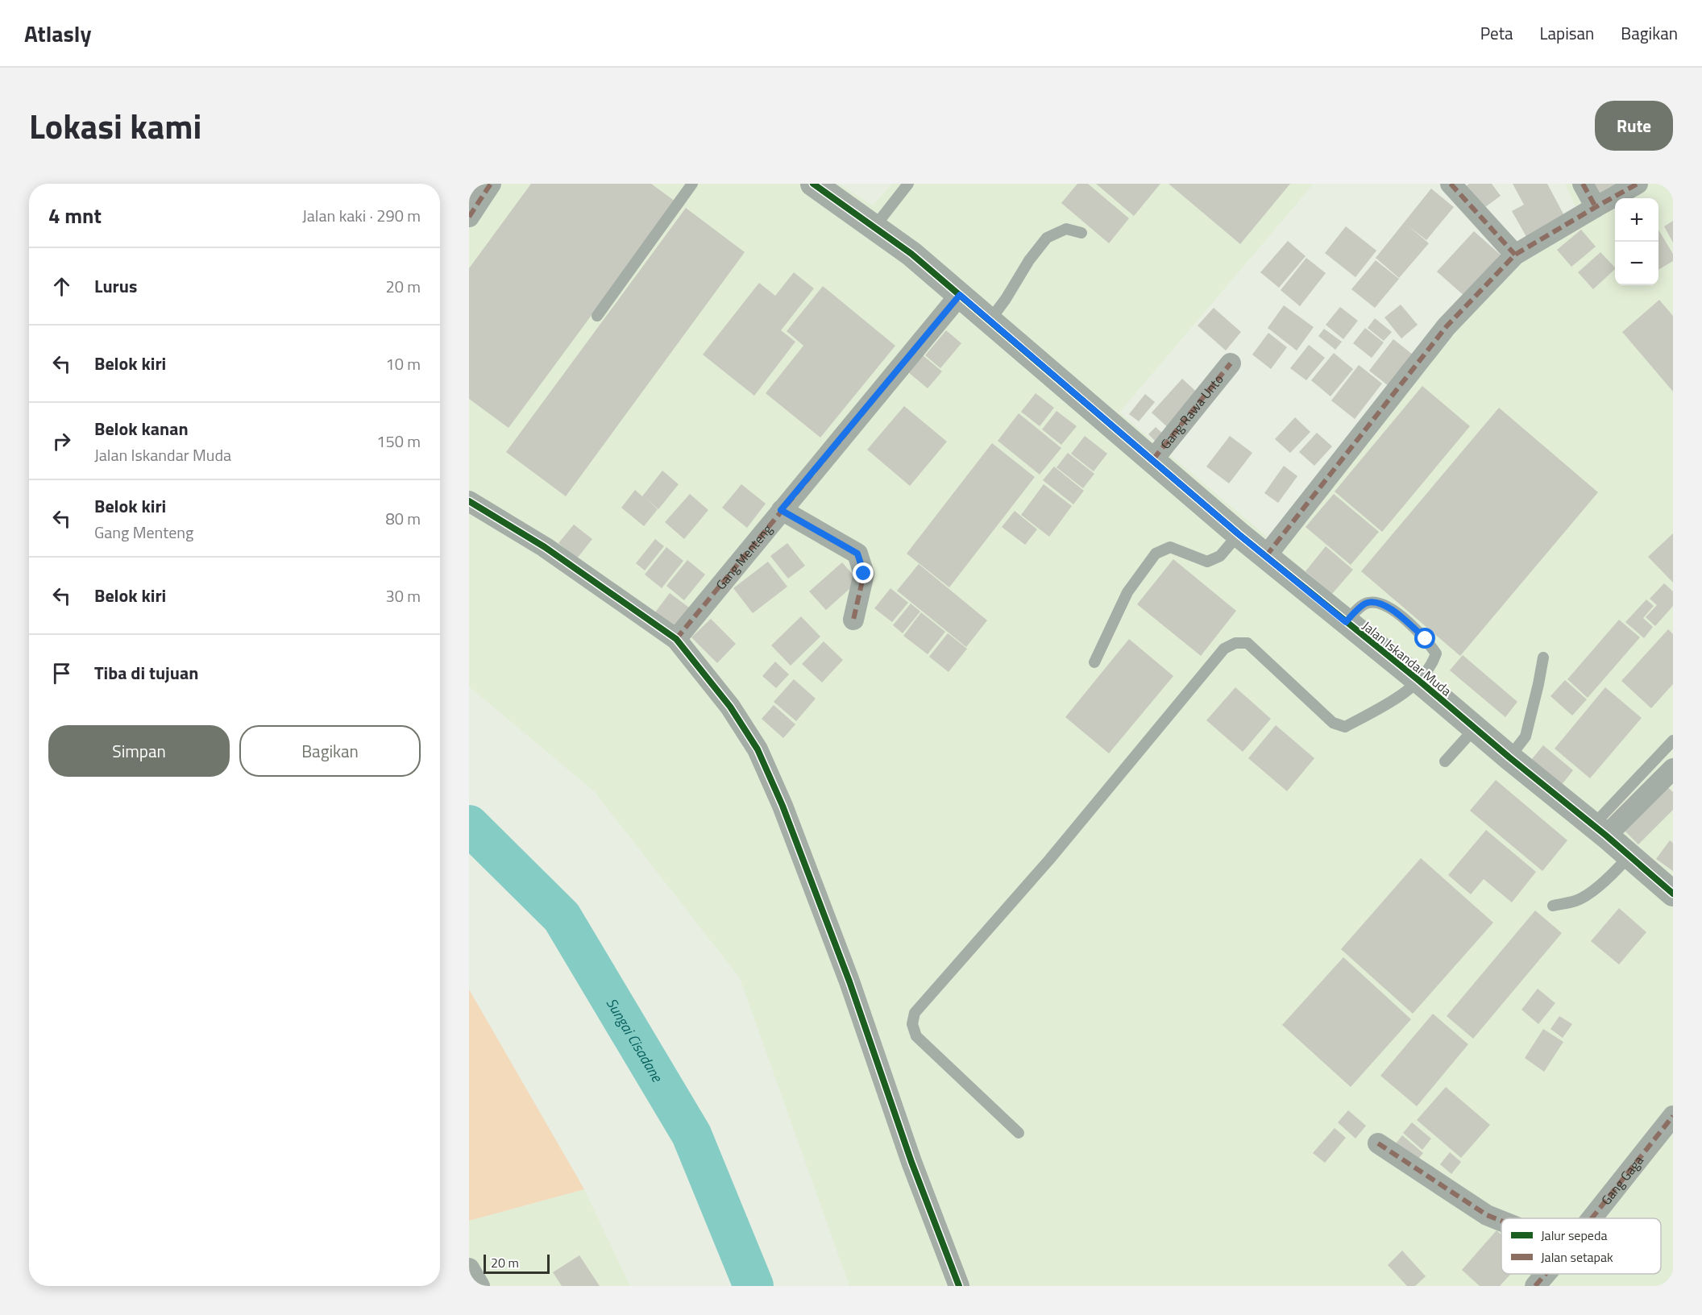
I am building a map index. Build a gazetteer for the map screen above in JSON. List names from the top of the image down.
{
  "streets": {
    "street": [
      "Gang Rawa Unto",
      "Gang Menteng",
      "Jalan Iskandar Muda",
      "Gang Gaga"
    ]
  },
  "crossings": [
    ["Gang Rawa Unto", "Jalan Iskandar Muda"],
    ["Gang Menteng", "Jalan Iskandar Muda"]
  ],
  "water": ["Sungai Cisadane"],
  "legend": ["Jalur sepeda", "Jalan setapak"],
  "scale_bar": "20 m",
  "page": {
    "header": "Atlasly",
    "nav": ["Peta", "Lapisan", "Bagikan"],
    "title": "Lokasi kami",
    "buttons": [
      "Rute",
      ["Simpan", "Bagikan"]
    ],
    "heading": ["4 mnt", "Jalan kaki · 290 m"],
    "map_buttons": ["+", "−"],
    "list": [
      ["Lurus", "20 m"],
      ["Belok kiri", "10 m"],
      ["Belok kanan", "Jalan Iskandar Muda", "150 m"],
      ["Belok kiri", "Gang Menteng", "80 m"],
      ["Belok kiri", "30 m"],
      "Tiba di tujuan"
    ],
    "scale": "20 m"
  }
}
